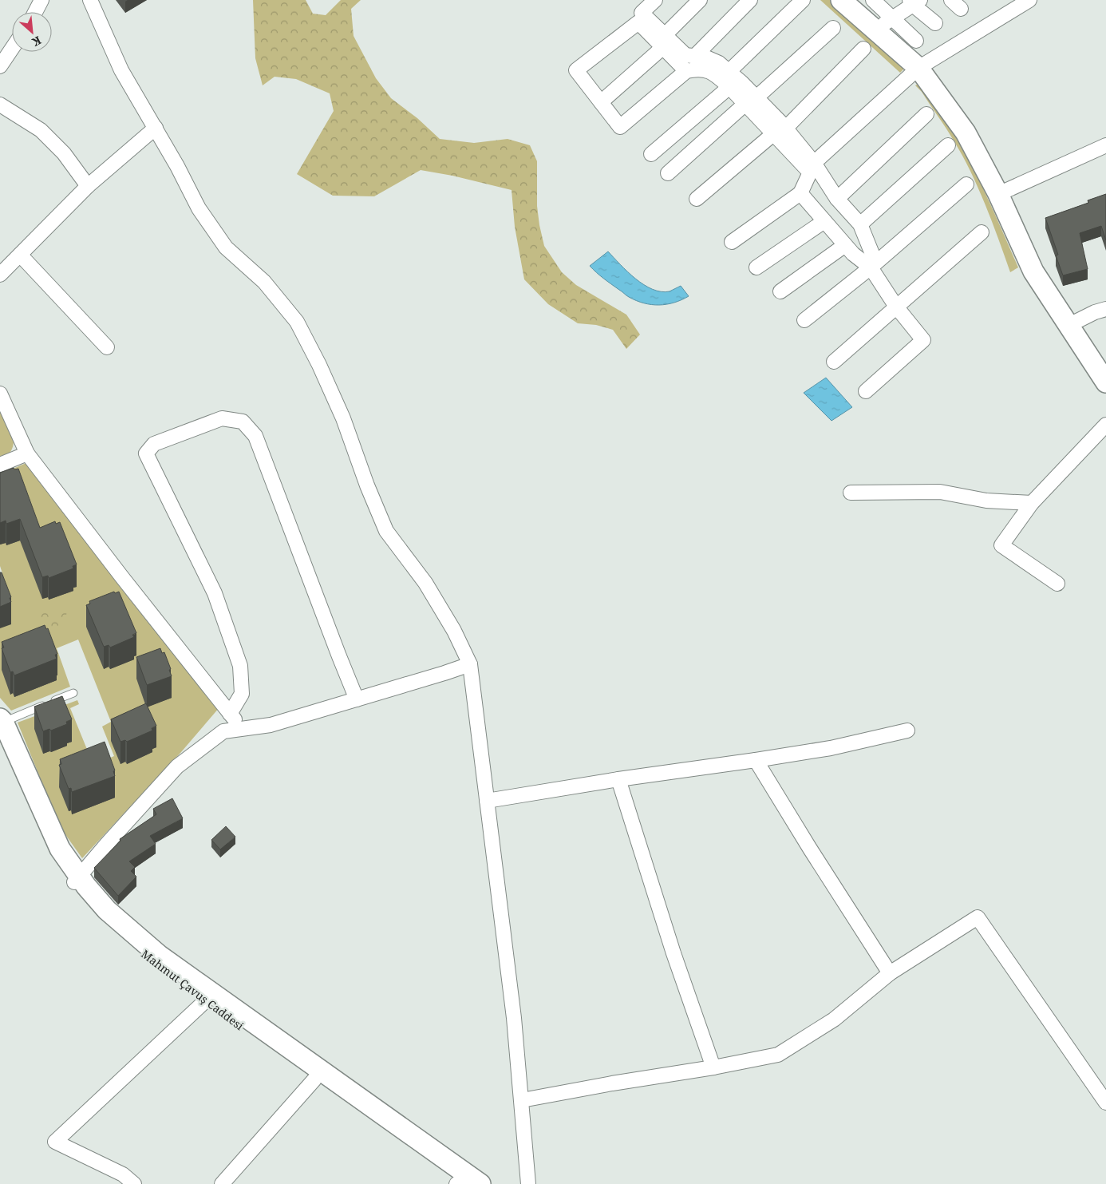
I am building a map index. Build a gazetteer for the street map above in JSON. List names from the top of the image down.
{
  "streets": {
    "main road": ["Mahmut Çavuş Caddesi"]
  },
  "north": "bottom right"
}
